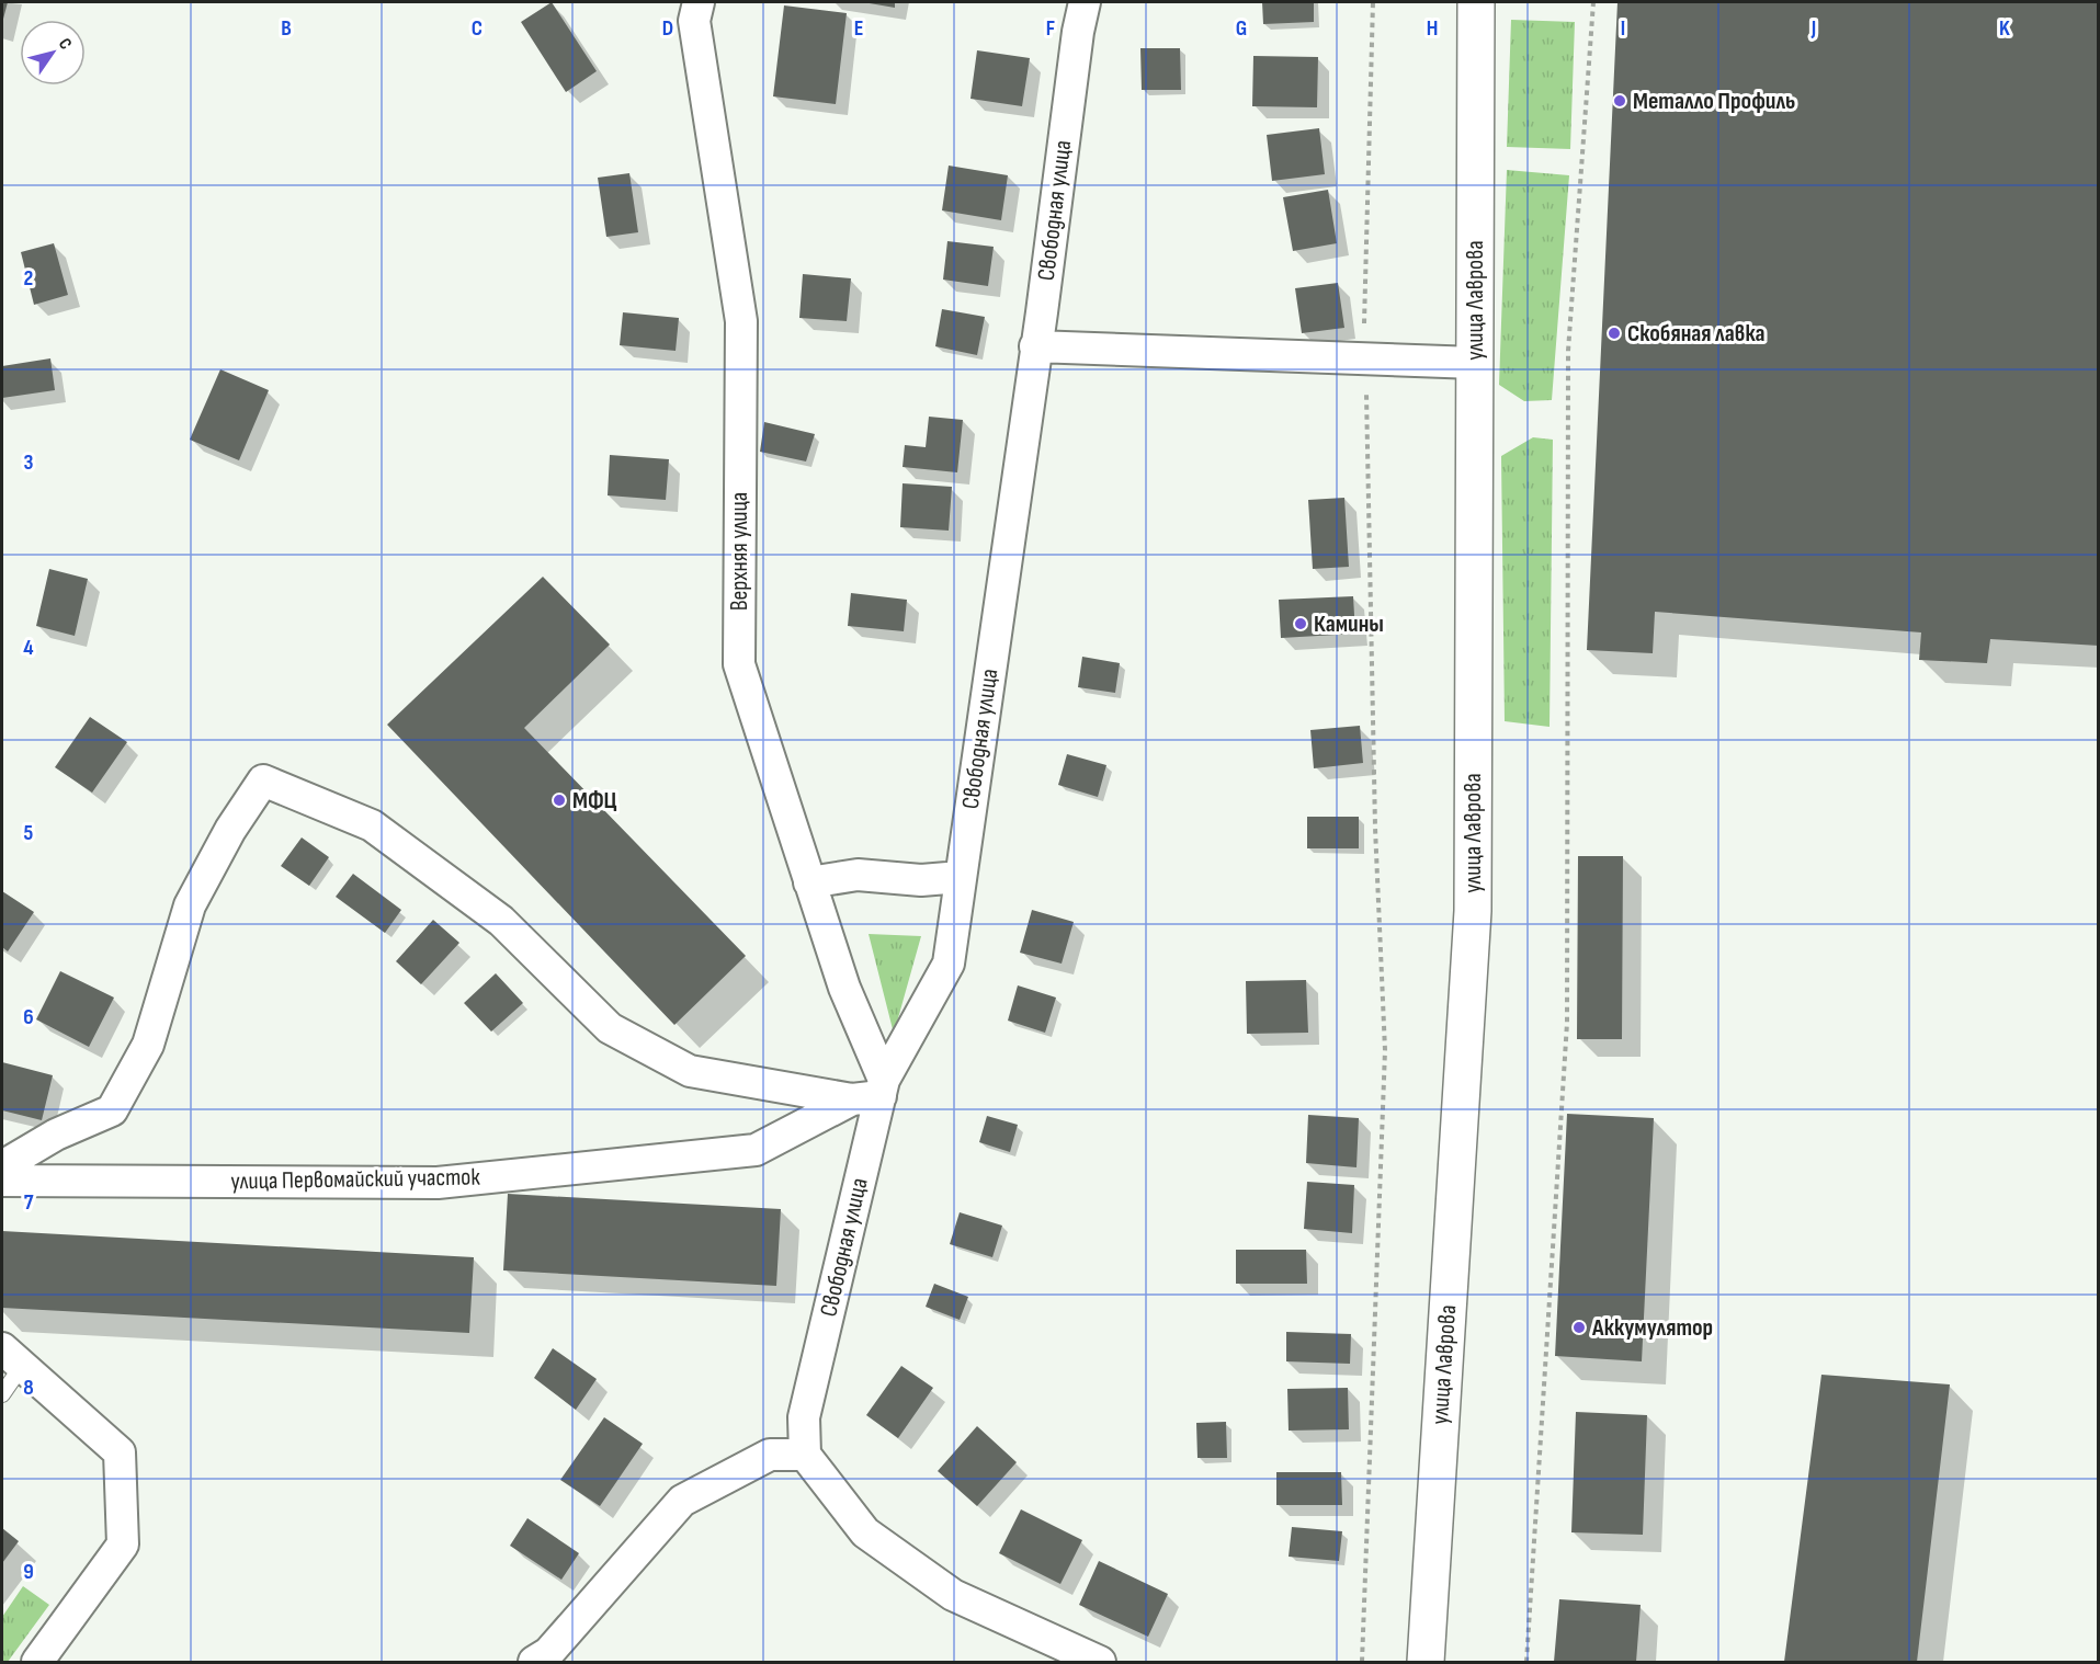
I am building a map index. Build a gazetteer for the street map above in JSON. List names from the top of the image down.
{
  "streets": {
    "main road": ["улица Лаврова"],
    "street": ["Свободная улица", "Верхняя улица", "улица Первомайский участок"]
  },
  "crossings": [
    ["Свободная улица", "Верхняя улица"],
    ["Свободная улица", "улица Первомайский участок"],
    ["Верхняя улица", "улица Первомайский участок"]
  ],
  "places": [
    "Металло Профиль",
    "Скобяная лавка",
    "Камины",
    "МФЦ",
    "Аккумулятор"
  ],
  "north": "top right",
  "grid": {
    "columns": [
      "B",
      "C",
      "D",
      "E",
      "F",
      "G",
      "H",
      "I",
      "J",
      "K"
    ],
    "rows": [
      "2",
      "3",
      "4",
      "5",
      "6",
      "7",
      "8",
      "9"
    ]
  }
}
